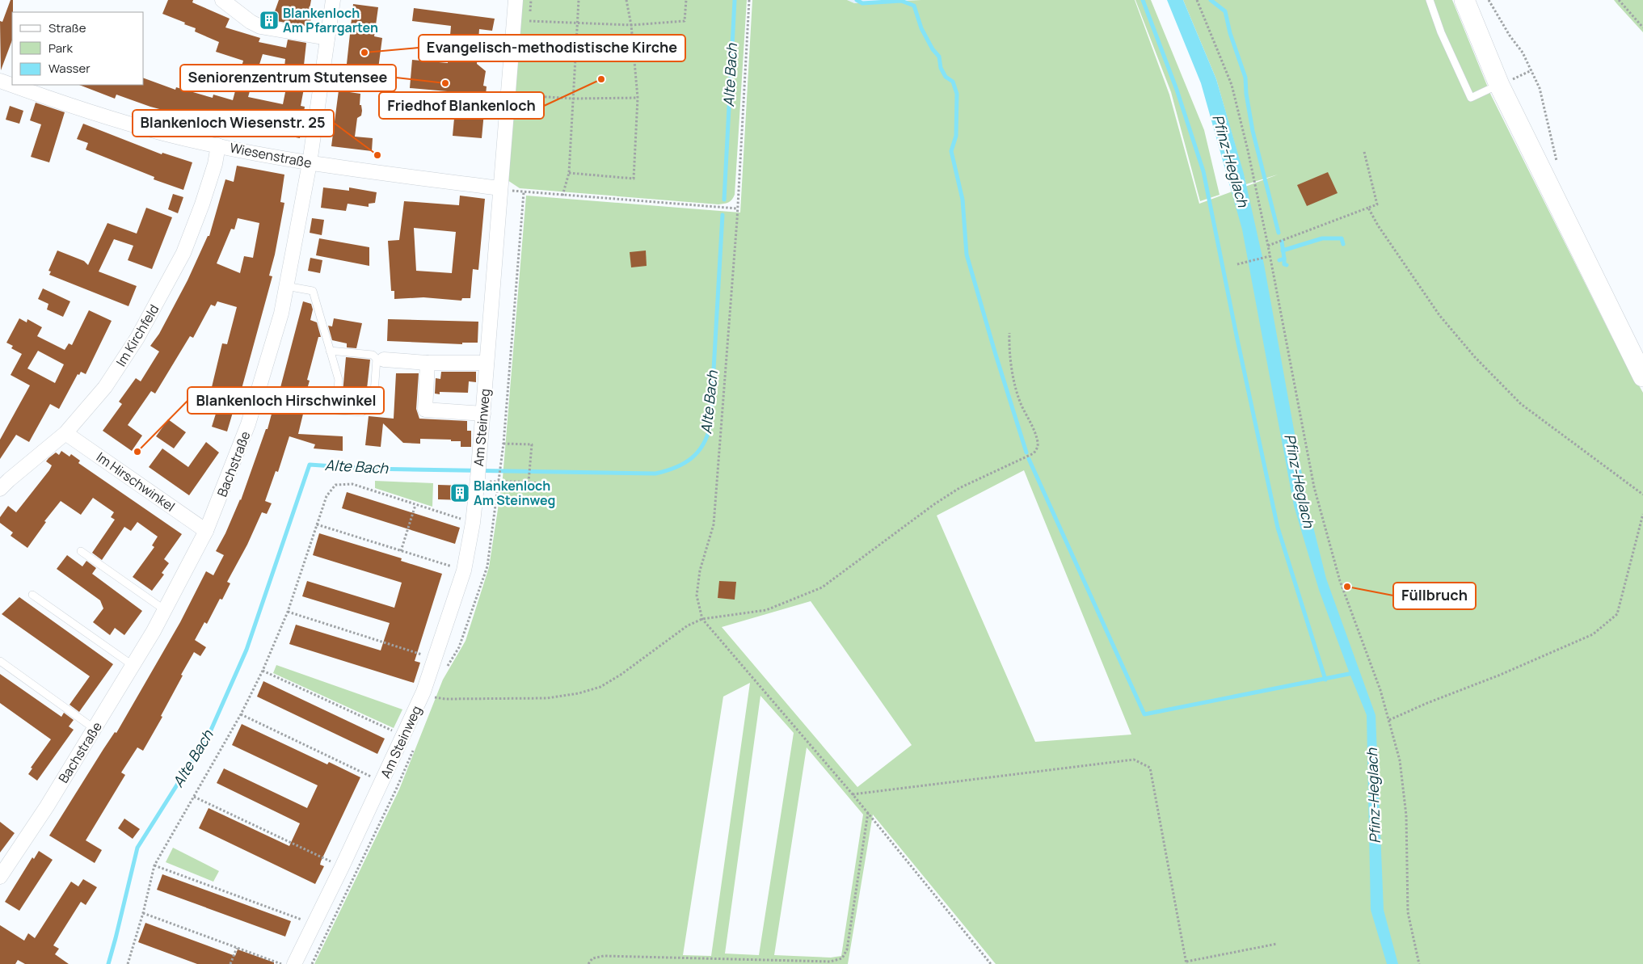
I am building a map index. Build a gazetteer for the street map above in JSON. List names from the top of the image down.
{
  "streets": {
    "street": [
      "Wiesenstraße",
      "Im Kirchfeld",
      "Am Steinweg",
      "Bachstraße",
      "Im Hirschwinkel"
    ]
  },
  "crossings": [
    ["Wiesenstraße", "Im Kirchfeld"],
    ["Wiesenstraße", "Am Steinweg"],
    ["Wiesenstraße", "Bachstraße"],
    ["Im Kirchfeld", "Im Hirschwinkel"],
    ["Bachstraße", "Im Hirschwinkel"]
  ],
  "water": ["Alte Bach", "Pfinz-Heglach"],
  "places": {
    "building": ["Blankenloch Am Pfarrgarten", "Blankenloch Am Steinweg"],
    "other": [
      "Evangelisch-methodistische Kirche",
      "Friedhof Blankenloch",
      "Seniorenzentrum Stutensee",
      "Blankenloch Wiesenstr. 25",
      "Blankenloch Hirschwinkel",
      "Füllbruch"
    ]
  },
  "legend": ["Straße", "Park", "Wasser"]
}
